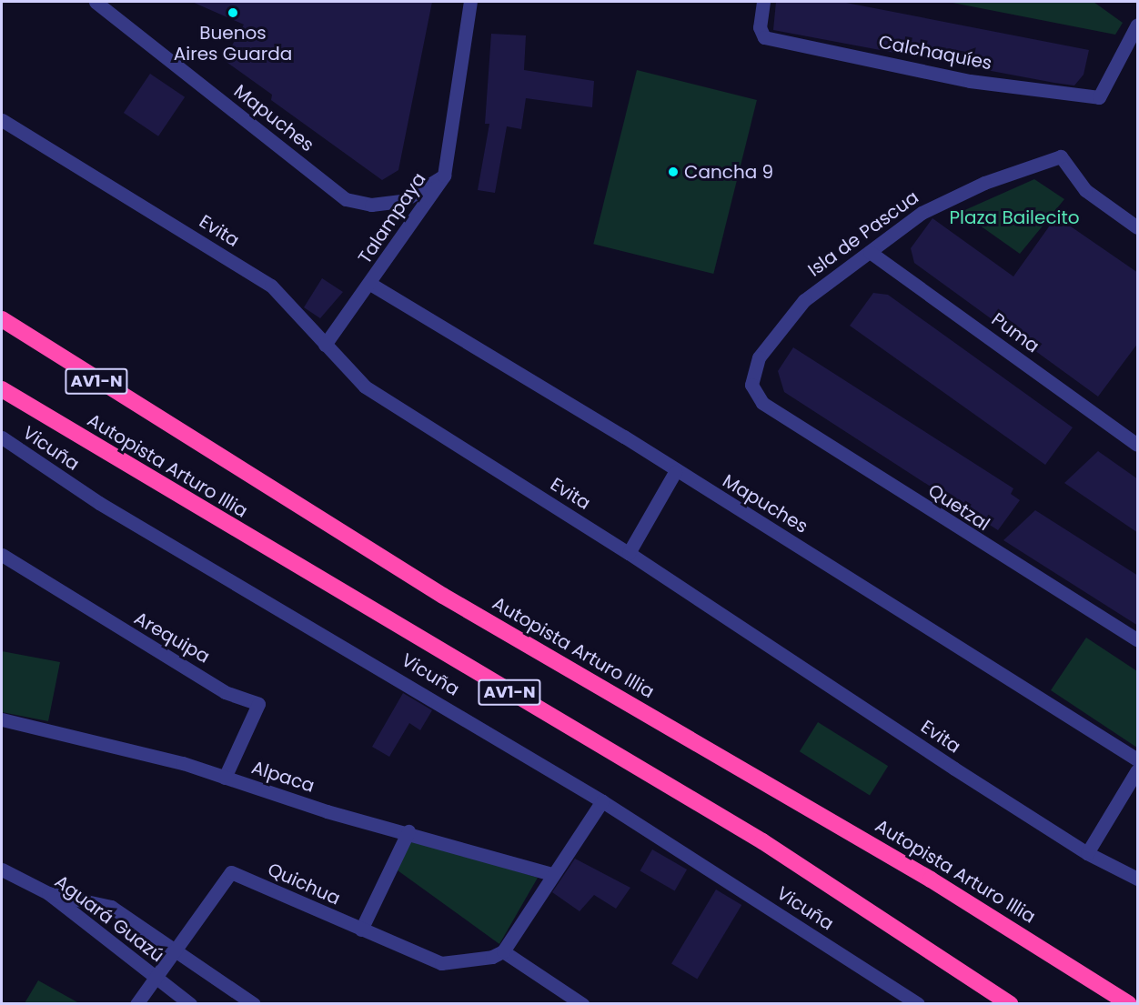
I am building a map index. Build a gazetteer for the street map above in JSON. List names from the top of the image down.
{
  "streets": {
    "highway": ["AV1-N", "Autopista Arturo Illia"],
    "street": [
      "Calchaquíes",
      "Mapuches",
      "Talampaya",
      "Evita",
      "Isla de Pascua",
      "Puma",
      "Vicuña",
      "Quetzal",
      "Arequipa",
      "Alpaca",
      "Quichua",
      "Aguará Guazú"
    ]
  },
  "crossings": [
    ["Mapuches", "Talampaya"],
    ["Talampaya", "Evita"],
    ["Isla de Pascua", "Puma"],
    ["Isla de Pascua", "Quetzal"],
    ["Arequipa", "Alpaca"]
  ],
  "parks": ["Plaza Bailecito"],
  "places": ["Buenos Aires Guarda", "Cancha 9"]
}
